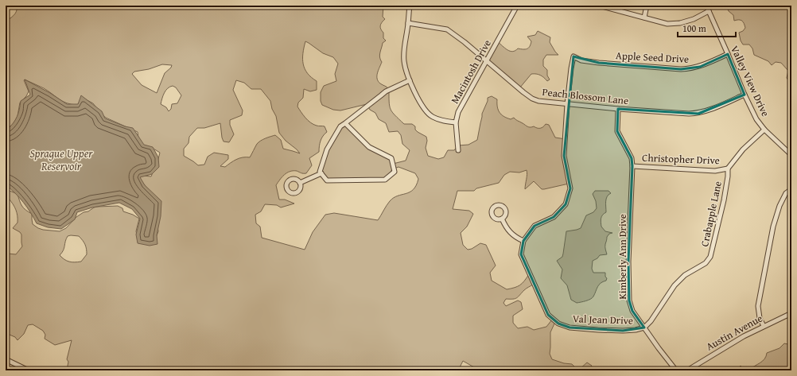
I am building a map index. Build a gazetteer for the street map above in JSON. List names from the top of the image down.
{
  "streets": {
    "street": [
      "Apple Seed Drive",
      "Macintosh Drive",
      "Valley View Drive",
      "Peach Blossom Lane",
      "Christopher Drive",
      "Crabapple Lane",
      "Kimberly Ann Drive",
      "Val Jean Drive",
      "Austin Avenue"
    ]
  },
  "crossings": [
    ["Apple Seed Drive", "Valley View Drive"],
    ["Apple Seed Drive", "Peach Blossom Lane"],
    ["Macintosh Drive", "Peach Blossom Lane"],
    ["Valley View Drive", "Peach Blossom Lane"],
    ["Valley View Drive", "Crabapple Lane"],
    ["Christopher Drive", "Crabapple Lane"],
    ["Christopher Drive", "Kimberly Ann Drive"],
    ["Crabapple Lane", "Kimberly Ann Drive"],
    ["Crabapple Lane", "Val Jean Drive"],
    ["Kimberly Ann Drive", "Val Jean Drive"]
  ],
  "water": ["Sprague Upper Reservoir"],
  "scale_bar": "100 m"
}
